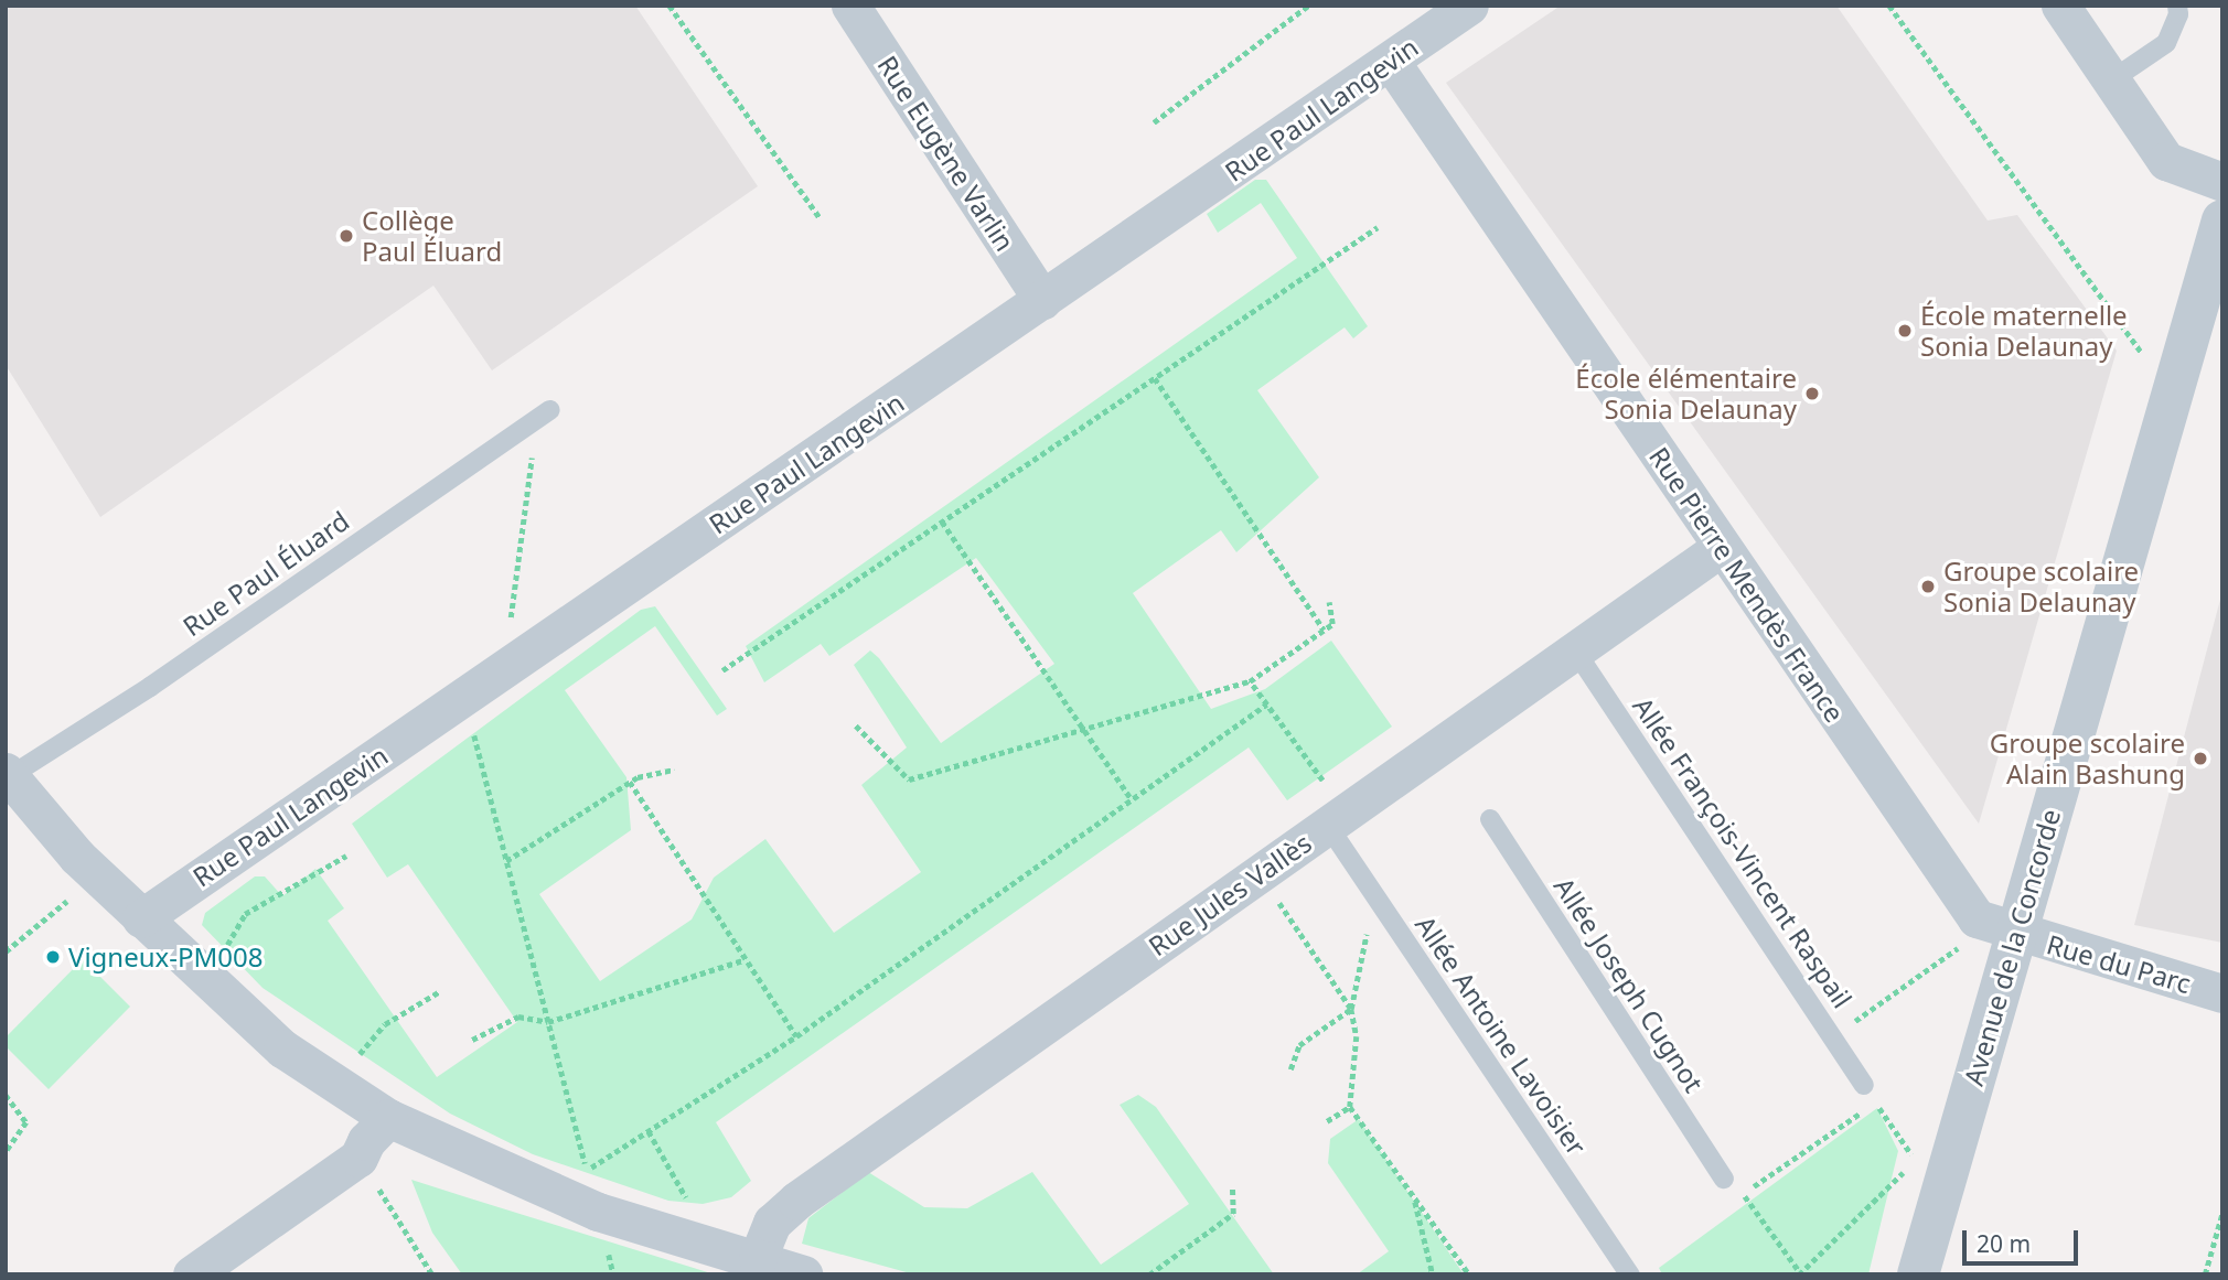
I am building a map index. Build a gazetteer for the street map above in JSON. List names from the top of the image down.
{
  "streets": {
    "street": [
      "Rue Paul Langevin",
      "Rue Eugène Varlin",
      "Rue Pierre Mendès France",
      "Rue Jules Vallès",
      "Avenue de la Concorde",
      "Rue du Parc"
    ],
    "lane": [
      "Rue Paul Éluard",
      "Allée François-Vincent Raspail",
      "Allée Joseph Cugnot",
      "Allée Antoine Lavoisier"
    ]
  },
  "crossings": [
    ["Rue Paul Langevin", "Rue Eugène Varlin"],
    ["Rue Paul Langevin", "Rue Pierre Mendès France"],
    ["Rue Pierre Mendès France", "Rue Jules Vallès"],
    ["Rue Pierre Mendès France", "Avenue de la Concorde"],
    ["Rue Pierre Mendès France", "Rue du Parc"],
    ["Allée François-Vincent Raspail", "Rue Jules Vallès"],
    ["Rue Jules Vallès", "Allée Antoine Lavoisier"],
    ["Avenue de la Concorde", "Rue du Parc"]
  ],
  "places": [
    "Collège Paul Éluard",
    "École maternelle Sonia Delaunay",
    "École élémentaire Sonia Delaunay",
    "Groupe scolaire Sonia Delaunay",
    "Groupe scolaire Alain Bashung",
    "Vigneux-PM008"
  ],
  "scale_bar": "20 m"
}
